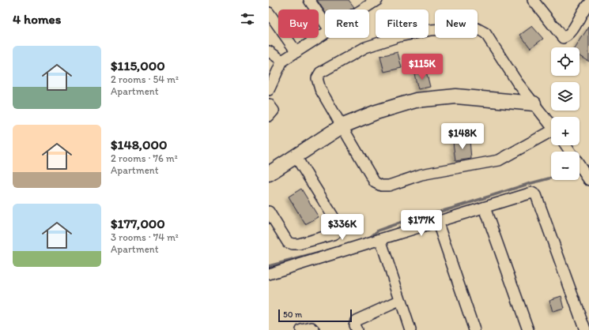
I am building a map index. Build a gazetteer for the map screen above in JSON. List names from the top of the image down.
{
  "scale_bar": "50 m",
  "page": {
    "heading": "4 homes",
    "chip": [
      "Buy",
      "Rent",
      "Filters",
      "New"
    ],
    "list": [
      {
        "name": "$115,000",
        "note": "2 rooms · 54 m² · Apartment"
      },
      {
        "name": "$148,000",
        "note": "2 rooms · 76 m² · Apartment"
      },
      {
        "name": "$177,000",
        "note": "3 rooms · 74 m² · Apartment"
      }
    ],
    "map_buttons": ["+", "−"],
    "price": [
      "$115K",
      "$148K",
      "$177K",
      "$336K"
    ],
    "scale": "50 m"
  }
}
